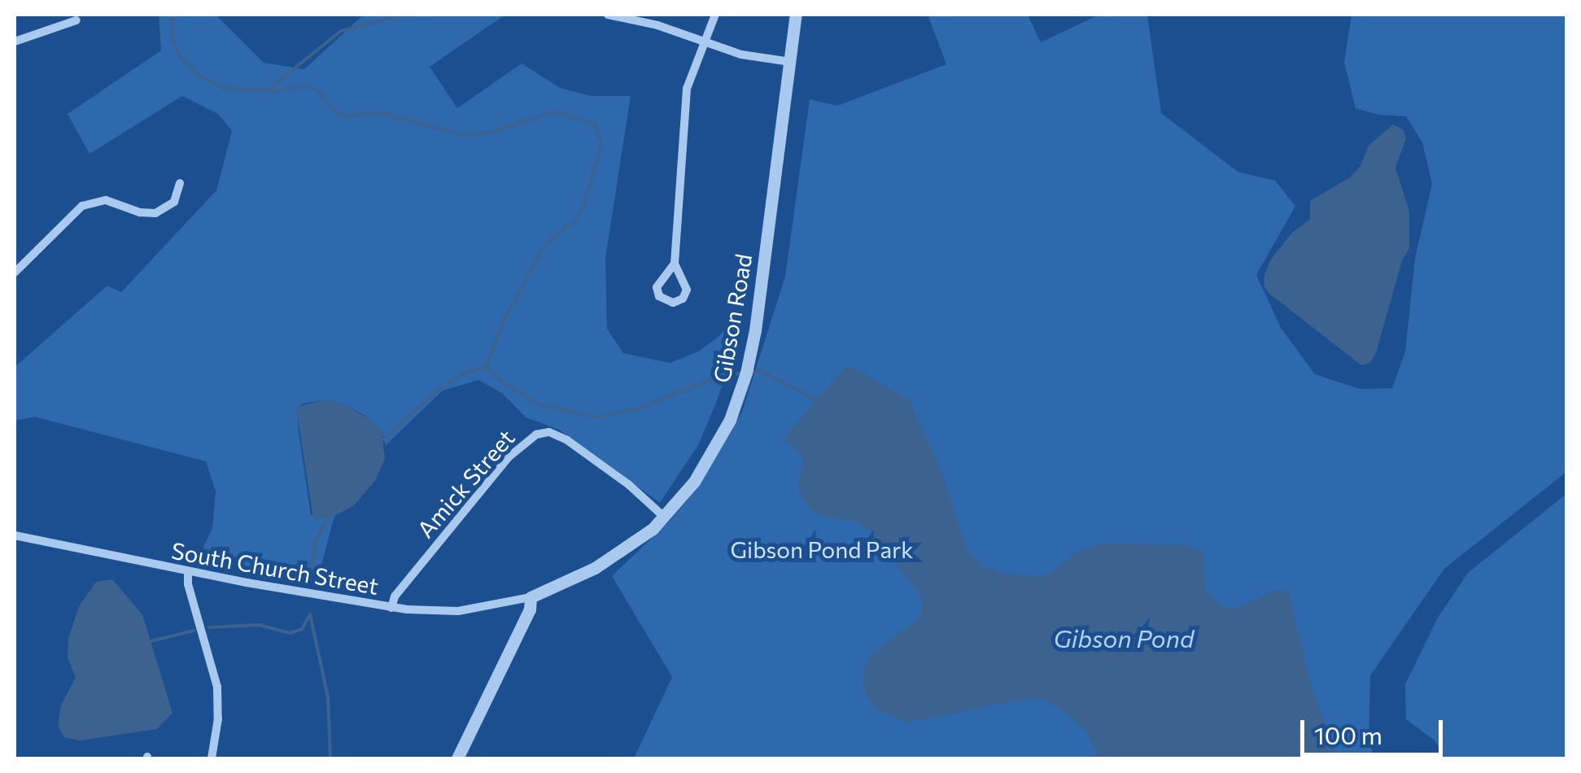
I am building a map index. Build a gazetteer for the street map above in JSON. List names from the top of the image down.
{
  "streets": {
    "street": ["Gibson Road", "Amick Street", "South Church Street"]
  },
  "crossings": [
    ["Gibson Road", "Amick Street"],
    ["Gibson Road", "South Church Street"],
    ["Amick Street", "South Church Street"]
  ],
  "water": ["Gibson Pond"],
  "parks": ["Gibson Pond Park"],
  "scale_bar": "100 m"
}
